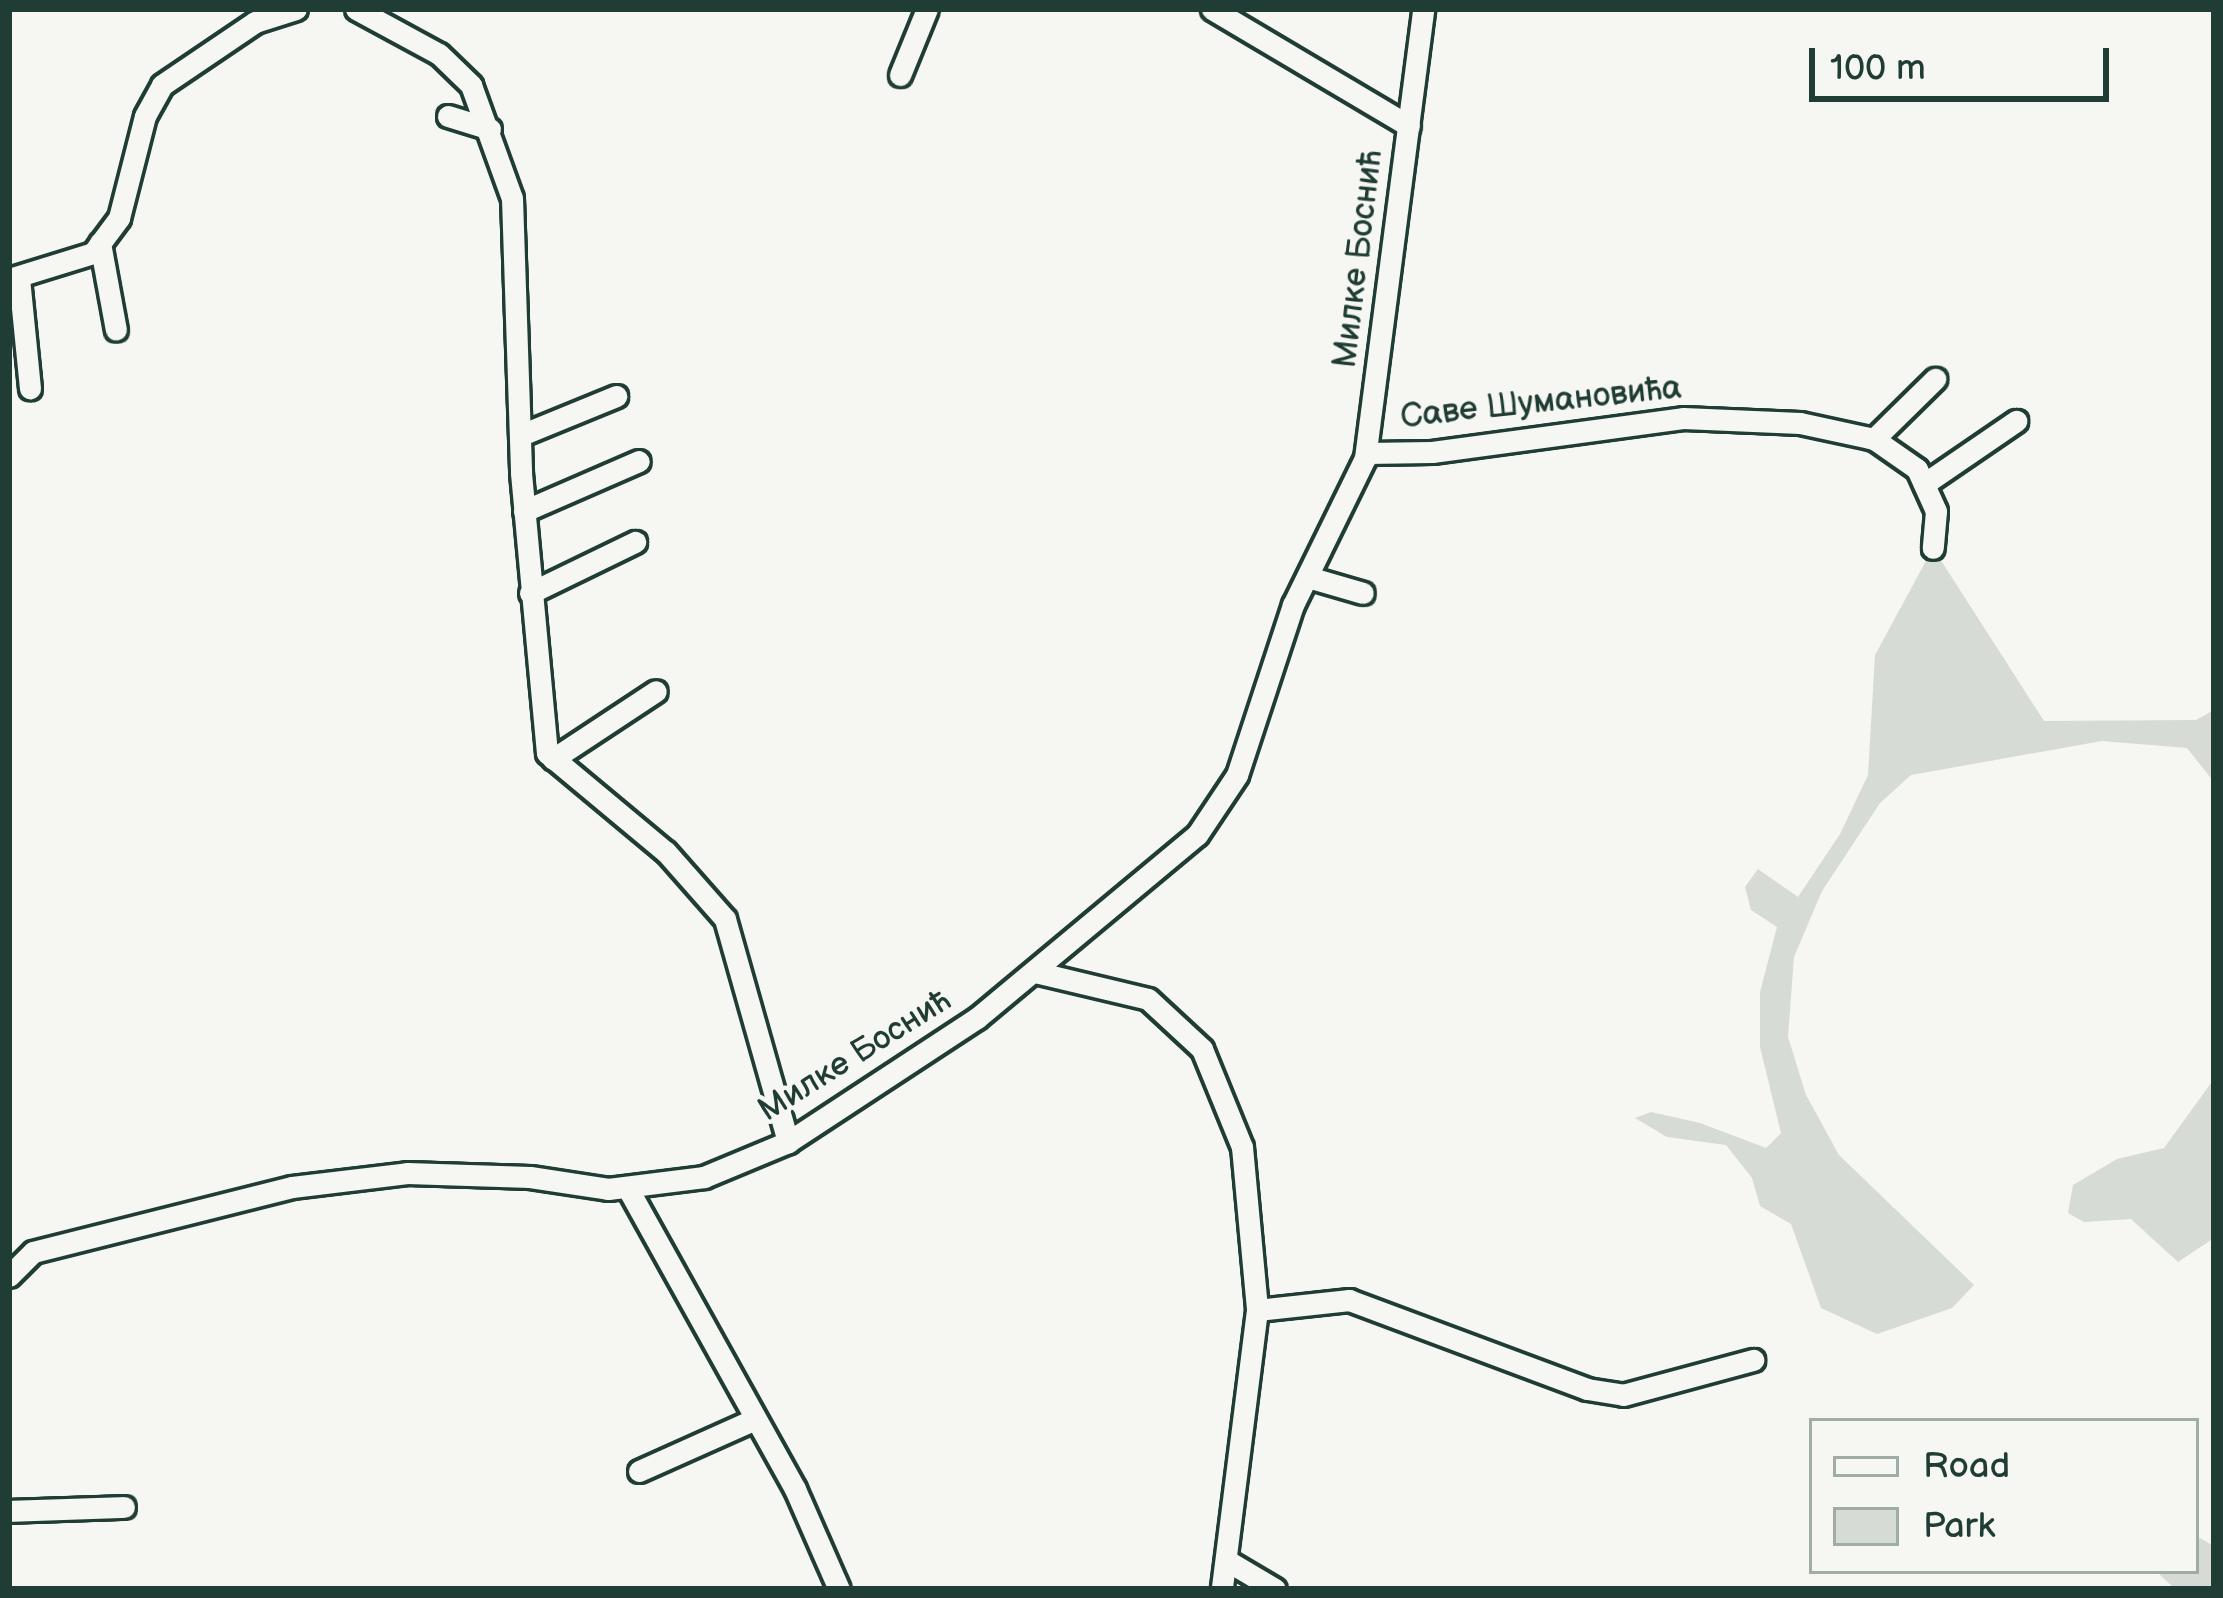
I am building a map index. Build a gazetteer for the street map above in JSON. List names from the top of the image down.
{
  "streets": {
    "street": ["Милке Боснић", "Саве Шумановића"]
  },
  "crossings": [
    ["Милке Боснић", "Саве Шумановића"]
  ],
  "legend": ["Road", "Park"],
  "scale_bar": "100 m"
}
